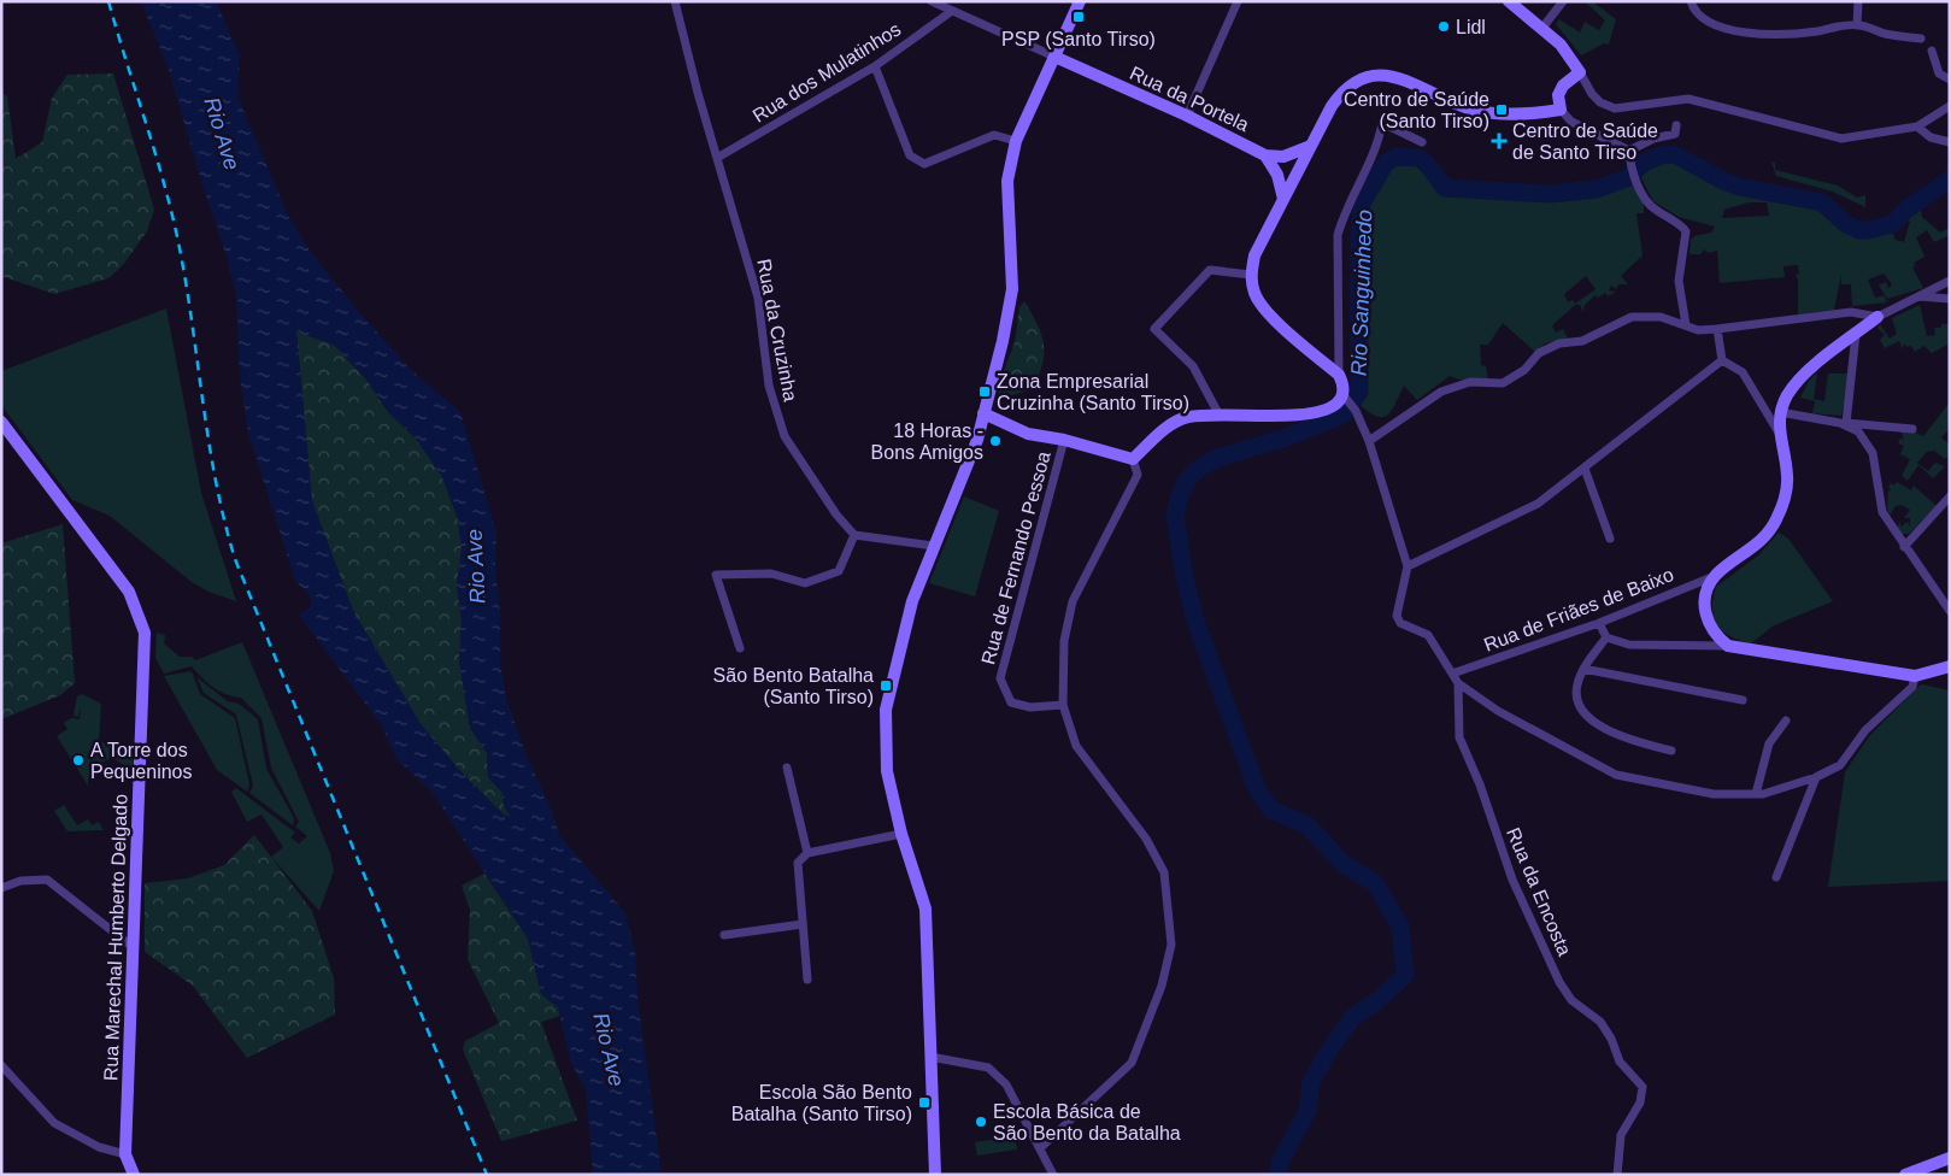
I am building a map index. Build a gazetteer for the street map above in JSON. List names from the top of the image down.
{
  "streets": {
    "street": [
      "Rua dos Mulatinhos",
      "Rua da Portela",
      "Rua da Cruzinha",
      "Rua de Fernando Pessoa",
      "Rua de Friães de Baixo",
      "Rua da Encosta",
      "Rua Marechal Humberto Delgado"
    ]
  },
  "crossings": [
    ["Rua dos Mulatinhos", "Rua da Cruzinha"]
  ],
  "water": ["Rio Ave", "Rio Sanguinhedo"],
  "places": {
    "transit": [
      "PSP (Santo Tirso)",
      "Centro de Saúde (Santo Tirso)",
      "Zona Empresarial Cruzinha (Santo Tirso)",
      "São Bento Batalha (Santo Tirso)",
      "Escola São Bento Batalha (Santo Tirso)"
    ],
    "other": [
      "Lidl",
      "18 Horas - Bons Amigos",
      "A Torre dos Pequeninos",
      "Escola Básica de São Bento da Batalha"
    ],
    "health": ["Centro de Saúde de Santo Tirso"]
  }
}
